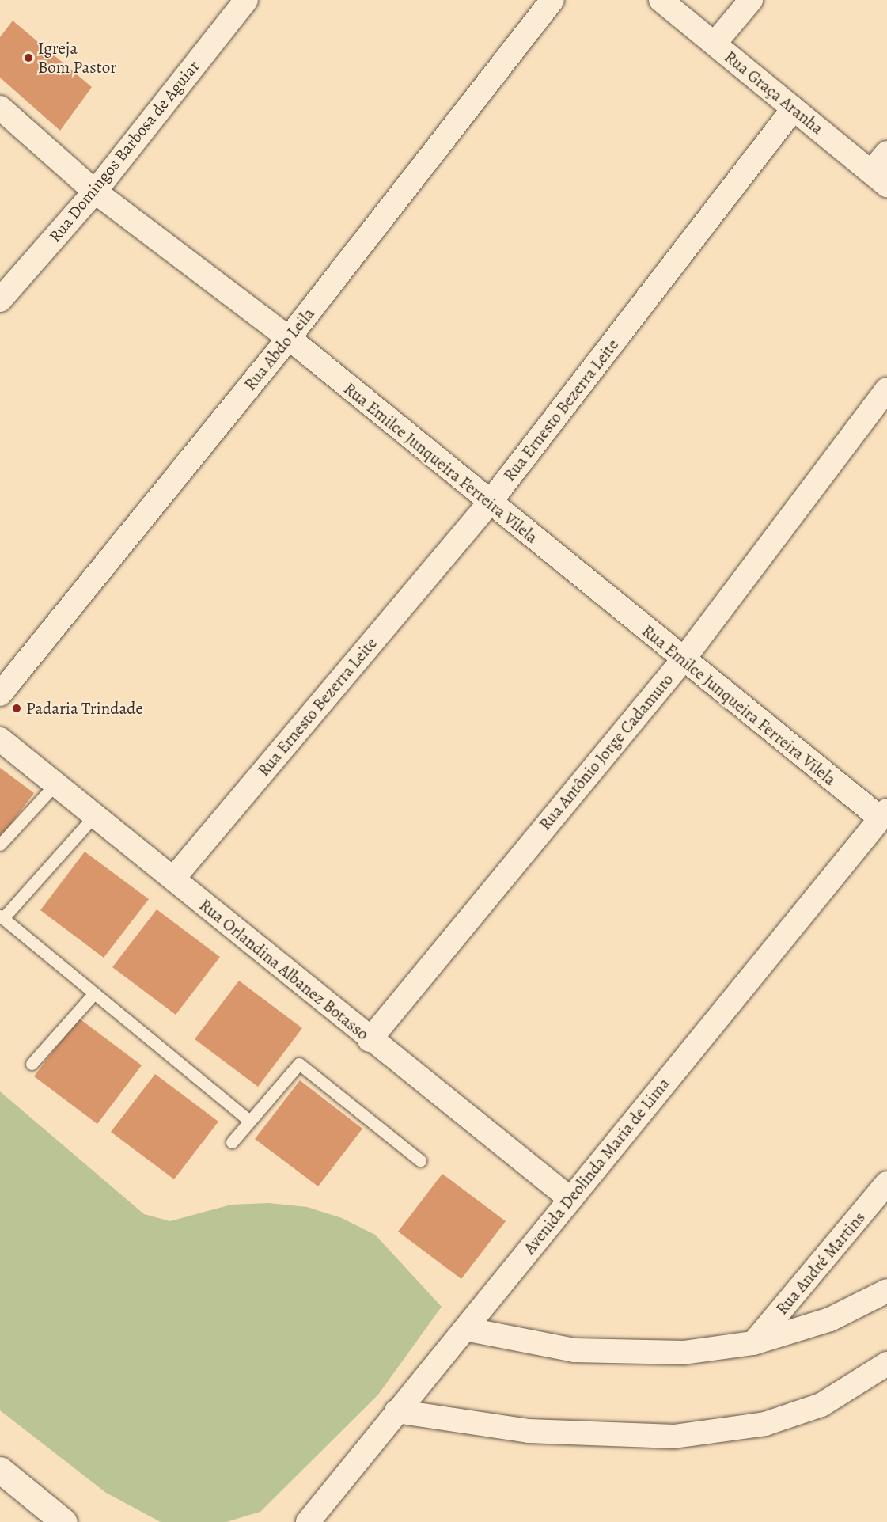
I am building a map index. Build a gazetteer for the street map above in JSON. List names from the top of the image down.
{
  "streets": {
    "street": [
      "Rua Graça Aranha",
      "Rua Domingos Barbosa de Aguiar",
      "Rua Abdo Leila",
      "Rua Ernesto Bezerra Leite",
      "Rua Emilce Junqueira Ferreira Vilela",
      "Rua Antônio Jorge Cadamuro",
      "Rua Orlandina Albanez Botasso",
      "Avenida Deolinda Maria de Lima",
      "Rua André Martins"
    ]
  },
  "crossings": [
    ["Rua Graça Aranha", "Rua Ernesto Bezerra Leite"],
    ["Rua Domingos Barbosa de Aguiar", "Rua Emilce Junqueira Ferreira Vilela"],
    ["Rua Abdo Leila", "Rua Emilce Junqueira Ferreira Vilela"],
    ["Rua Ernesto Bezerra Leite", "Rua Emilce Junqueira Ferreira Vilela"],
    ["Rua Ernesto Bezerra Leite", "Rua Orlandina Albanez Botasso"],
    ["Rua Emilce Junqueira Ferreira Vilela", "Rua Antônio Jorge Cadamuro"],
    ["Rua Emilce Junqueira Ferreira Vilela", "Avenida Deolinda Maria de Lima"],
    ["Rua Antônio Jorge Cadamuro", "Rua Orlandina Albanez Botasso"],
    ["Rua Orlandina Albanez Botasso", "Avenida Deolinda Maria de Lima"]
  ],
  "places": ["Igreja Bom Pastor", "Padaria Trindade"]
}
